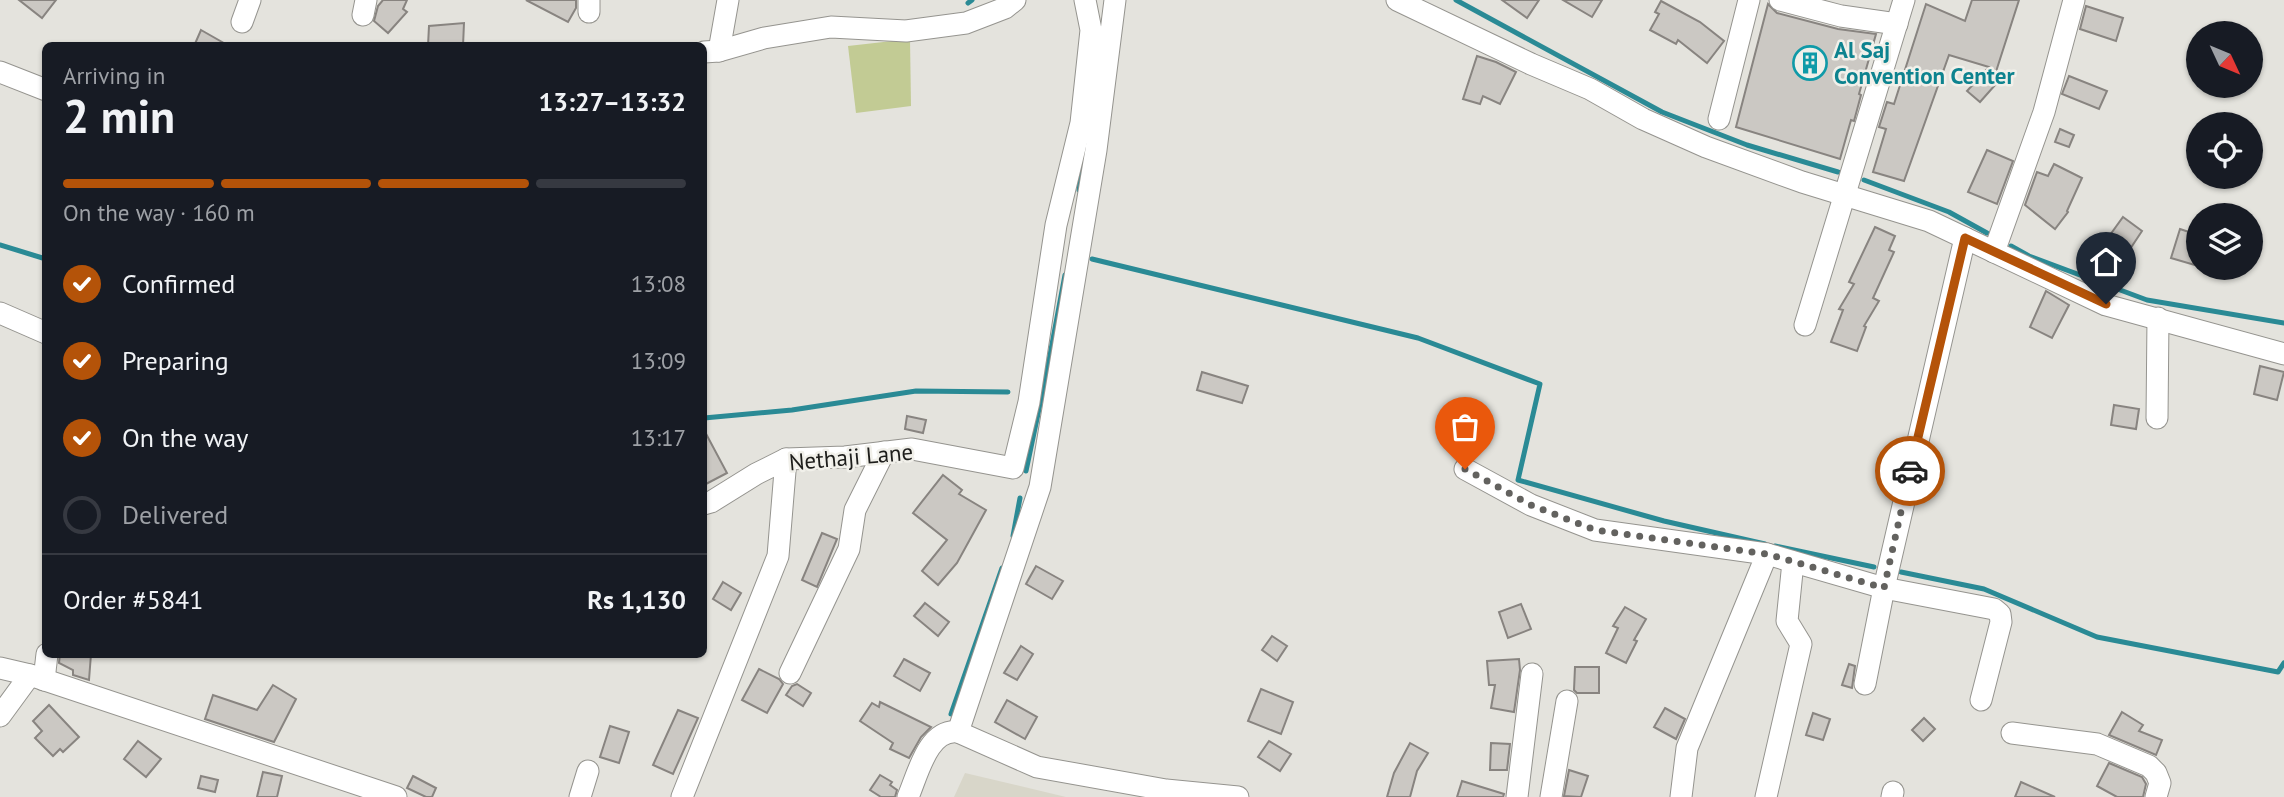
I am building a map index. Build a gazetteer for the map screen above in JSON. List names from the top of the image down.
{
  "streets": {
    "street": ["Nethaji Lane"]
  },
  "places": {
    "building": ["Al Saj Convention Center"]
  },
  "north": "bottom right",
  "page": {
    "heading": ["2 min", "Arriving in", "13:27–13:32"],
    "panel": ["Order #5841", "Rs 1,130"],
    "bar": "On the way · 160 m",
    "list": [
      ["Confirmed", "13:08"],
      ["Preparing", "13:09"],
      ["On the way", "13:17"],
      "Delivered"
    ]
  }
}
